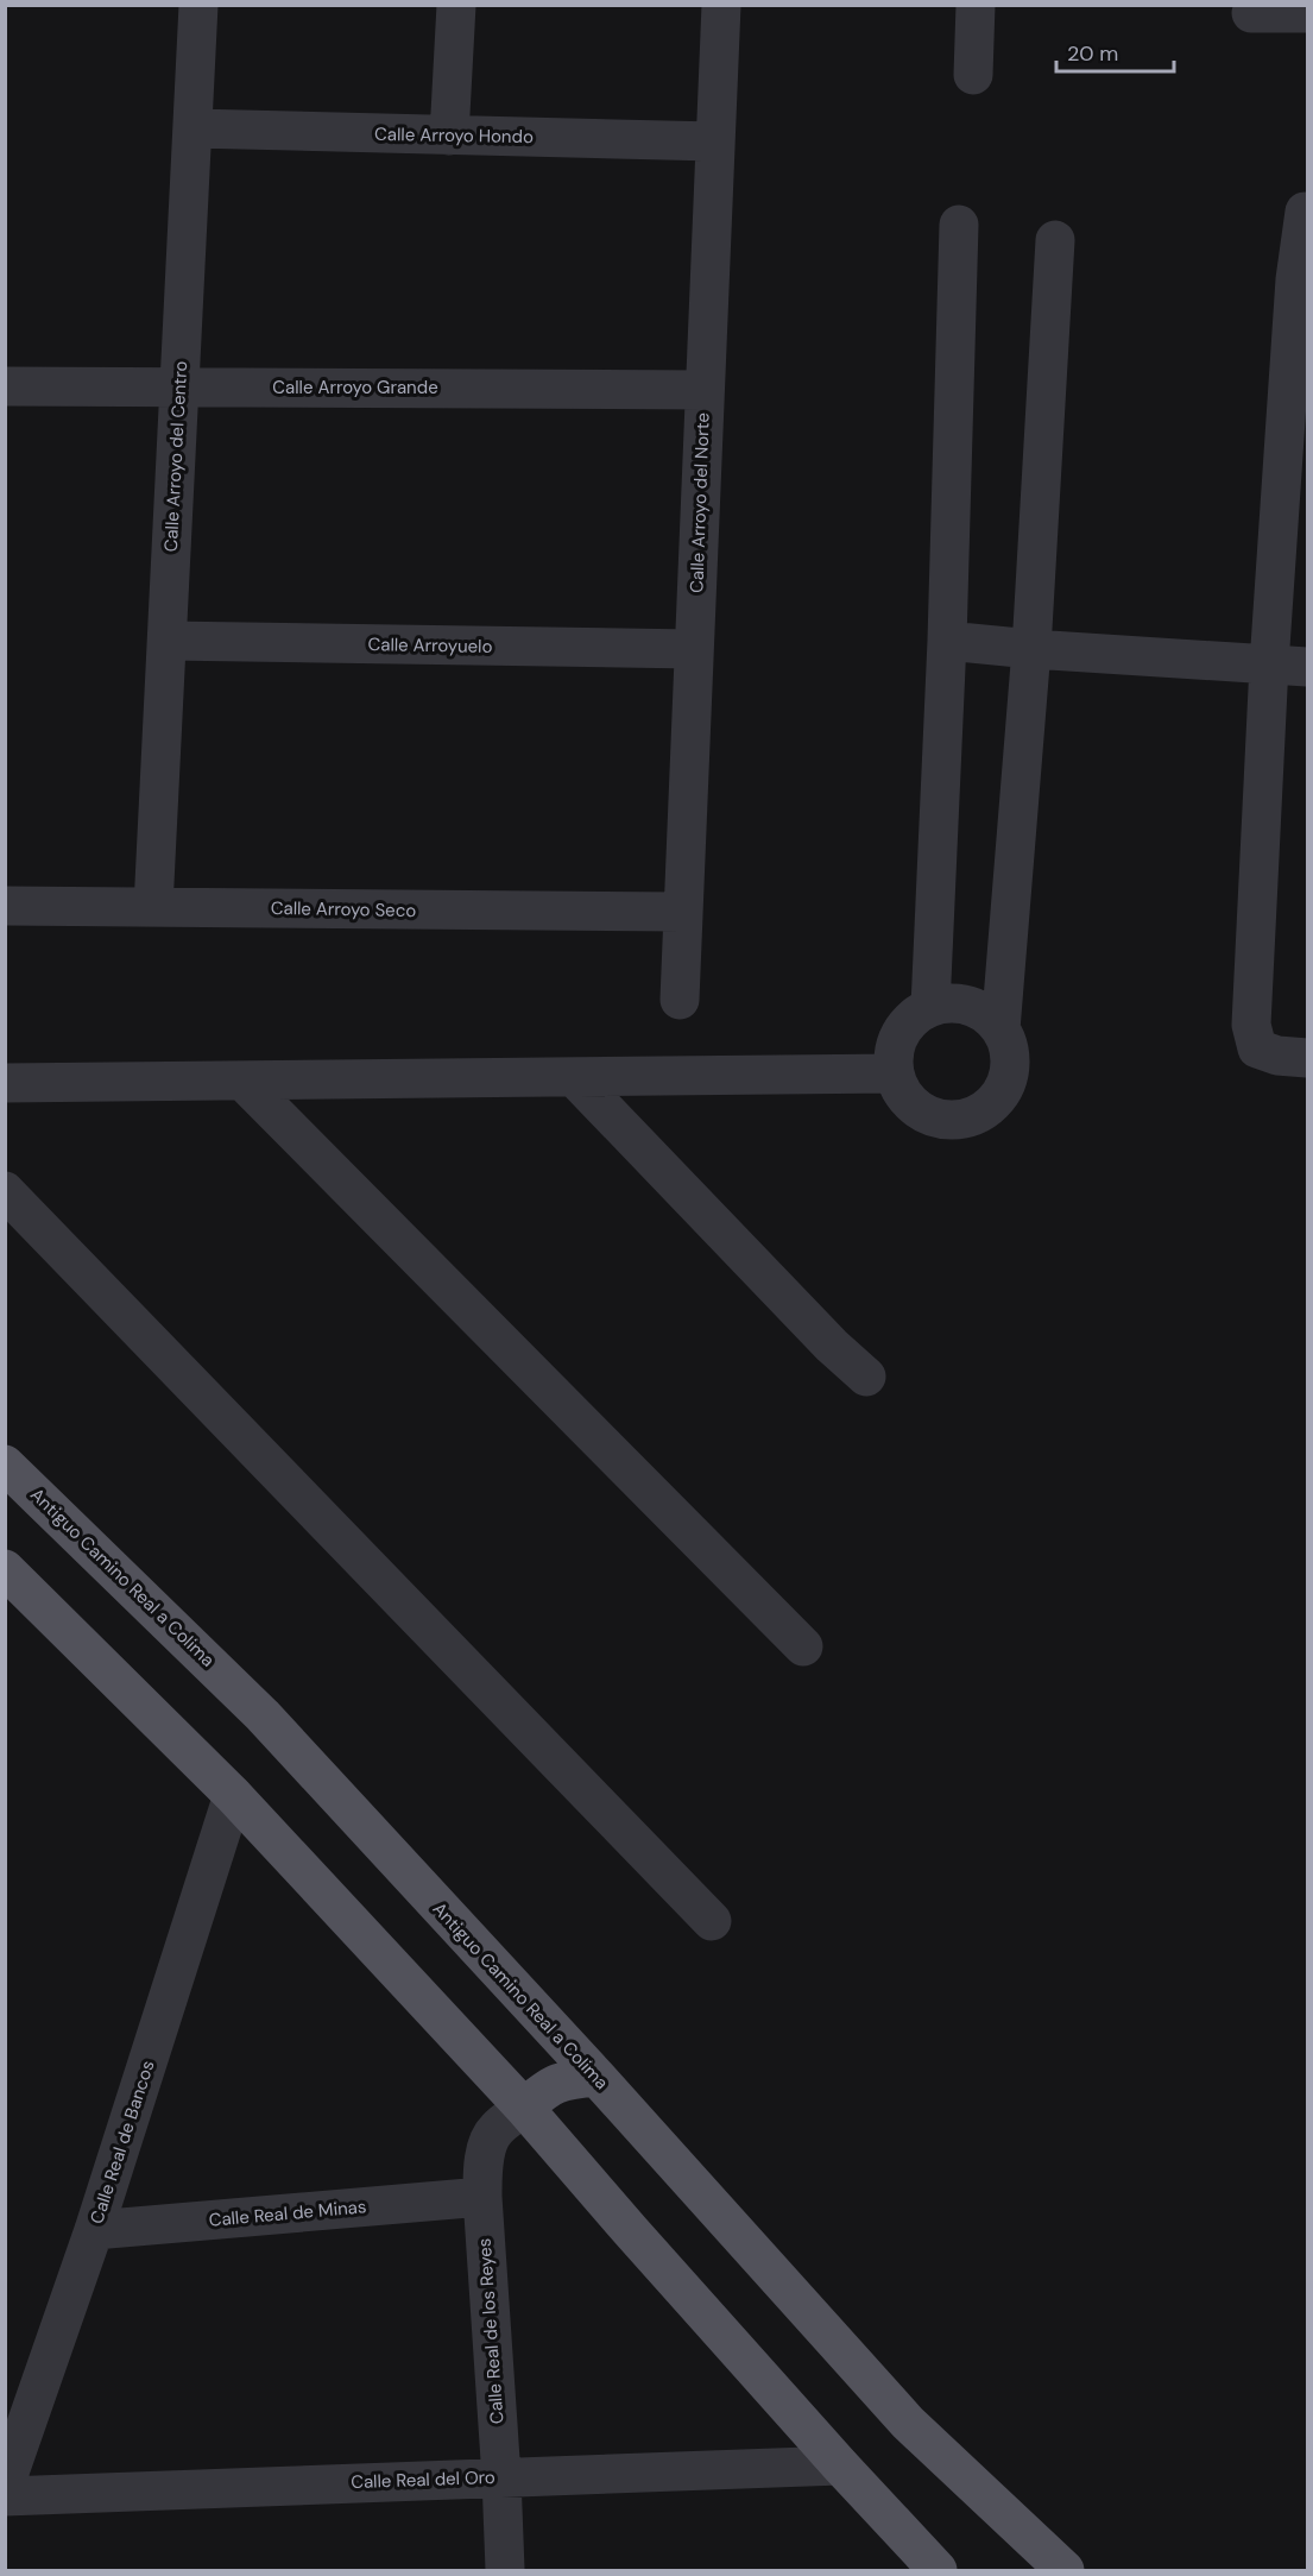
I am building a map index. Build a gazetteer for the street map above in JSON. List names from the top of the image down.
{
  "streets": {
    "main road": ["Antiguo Camino Real a Colima"],
    "street": [
      "Calle Arroyo Hondo",
      "Calle Arroyo Grande",
      "Calle Arroyo del Centro",
      "Calle Arroyo del Norte",
      "Calle Arroyuelo",
      "Calle Arroyo Seco",
      "Calle Real de Bancos",
      "Calle Real de Minas",
      "Calle Real de los Reyes",
      "Calle Real del Oro"
    ]
  },
  "crossings": [
    ["Calle Arroyo Hondo", "Calle Arroyo del Centro"],
    ["Calle Arroyo Hondo", "Calle Arroyo del Norte"],
    ["Calle Arroyo Grande", "Calle Arroyo del Centro"],
    ["Calle Arroyo Grande", "Calle Arroyo del Norte"],
    ["Calle Arroyo del Centro", "Calle Arroyuelo"],
    ["Calle Arroyo del Centro", "Calle Arroyo Seco"],
    ["Calle Arroyo del Norte", "Calle Arroyuelo"],
    ["Calle Arroyo del Norte", "Calle Arroyo Seco"],
    ["Calle Real de Bancos", "Calle Real de Minas"],
    ["Calle Real de Minas", "Calle Real de los Reyes"],
    ["Calle Real de los Reyes", "Calle Real del Oro"]
  ],
  "scale_bar": "20 m"
}
